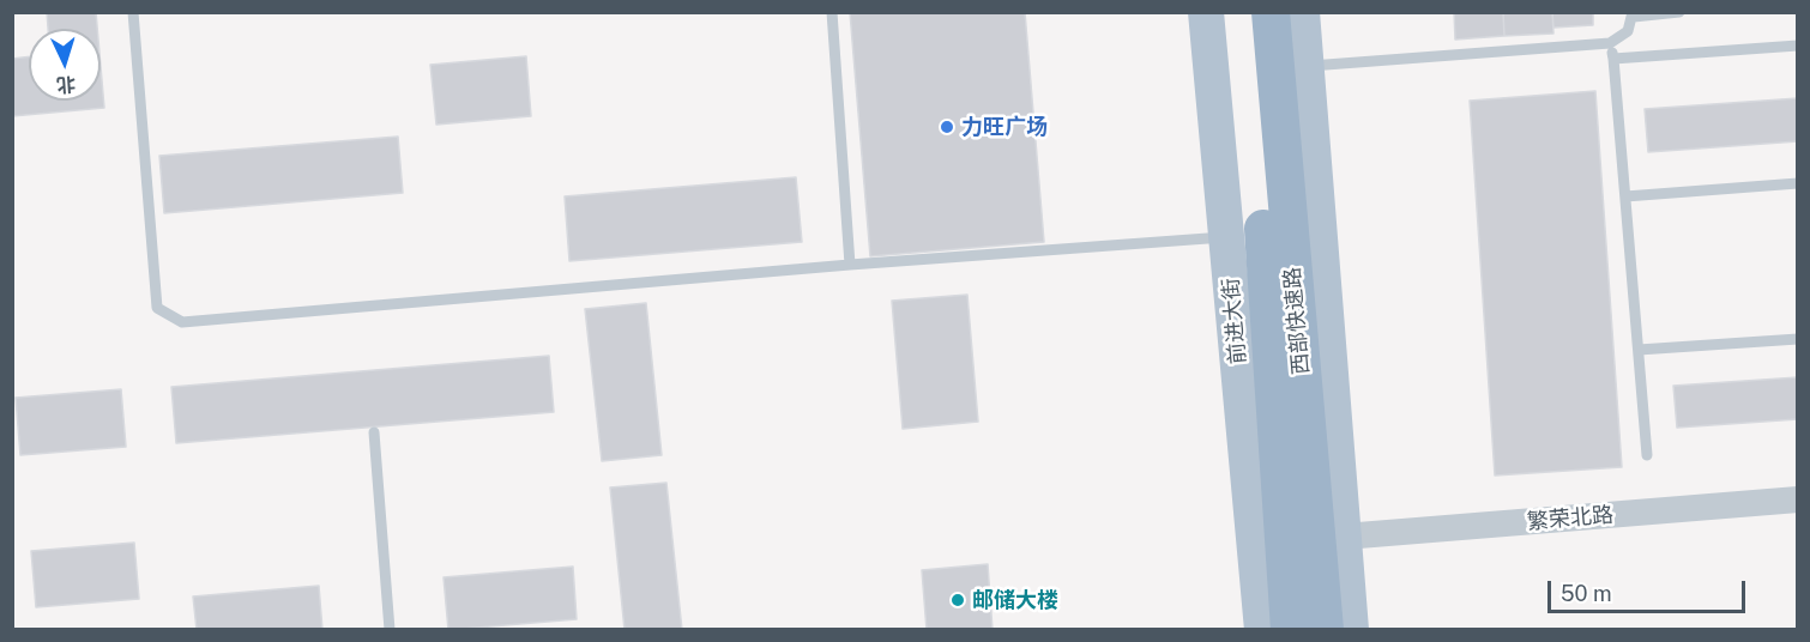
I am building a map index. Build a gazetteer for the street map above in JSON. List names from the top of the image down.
{
  "streets": {
    "highway": ["西部快速路"],
    "main road": ["前进大街"],
    "street": ["繁荣北路"]
  },
  "places": ["力旺广场", "邮储大楼"],
  "scale_bar": "50 m",
  "north": "bottom"
}
